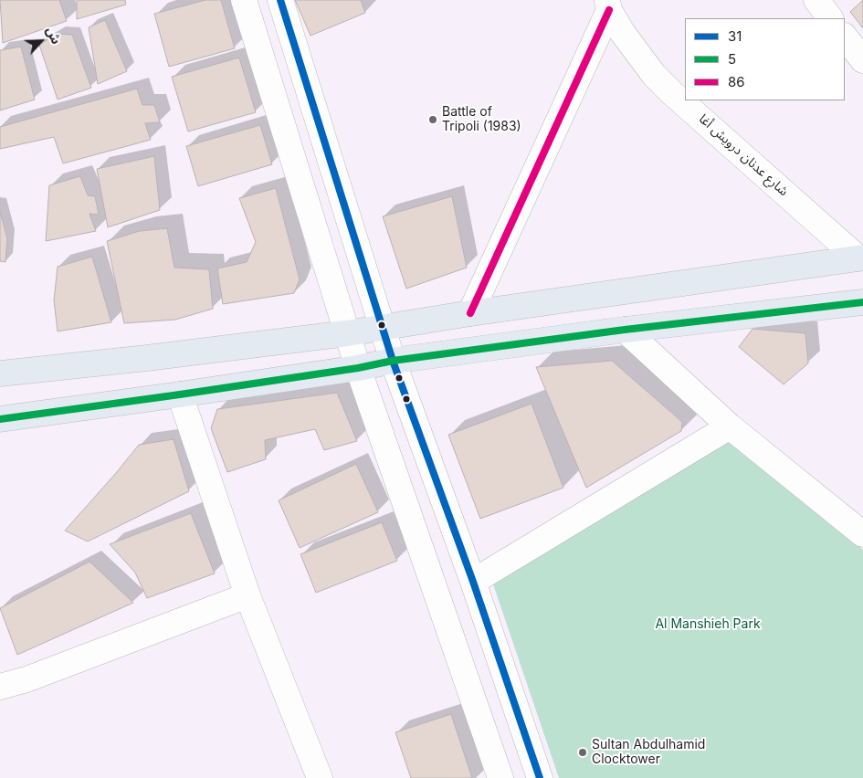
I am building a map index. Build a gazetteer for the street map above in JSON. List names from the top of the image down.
{
  "streets": {
    "street": ["شارع عدنان درويش أغا"]
  },
  "parks": ["Al Manshieh Park"],
  "places": ["Battle of Tripoli (1983)", "Sultan Abdulhamid Clocktower"],
  "lines": ["transit line 31", "transit line 86", "transit line 5"],
  "legend": ["31", "5", "86"],
  "north": "top right"
}
